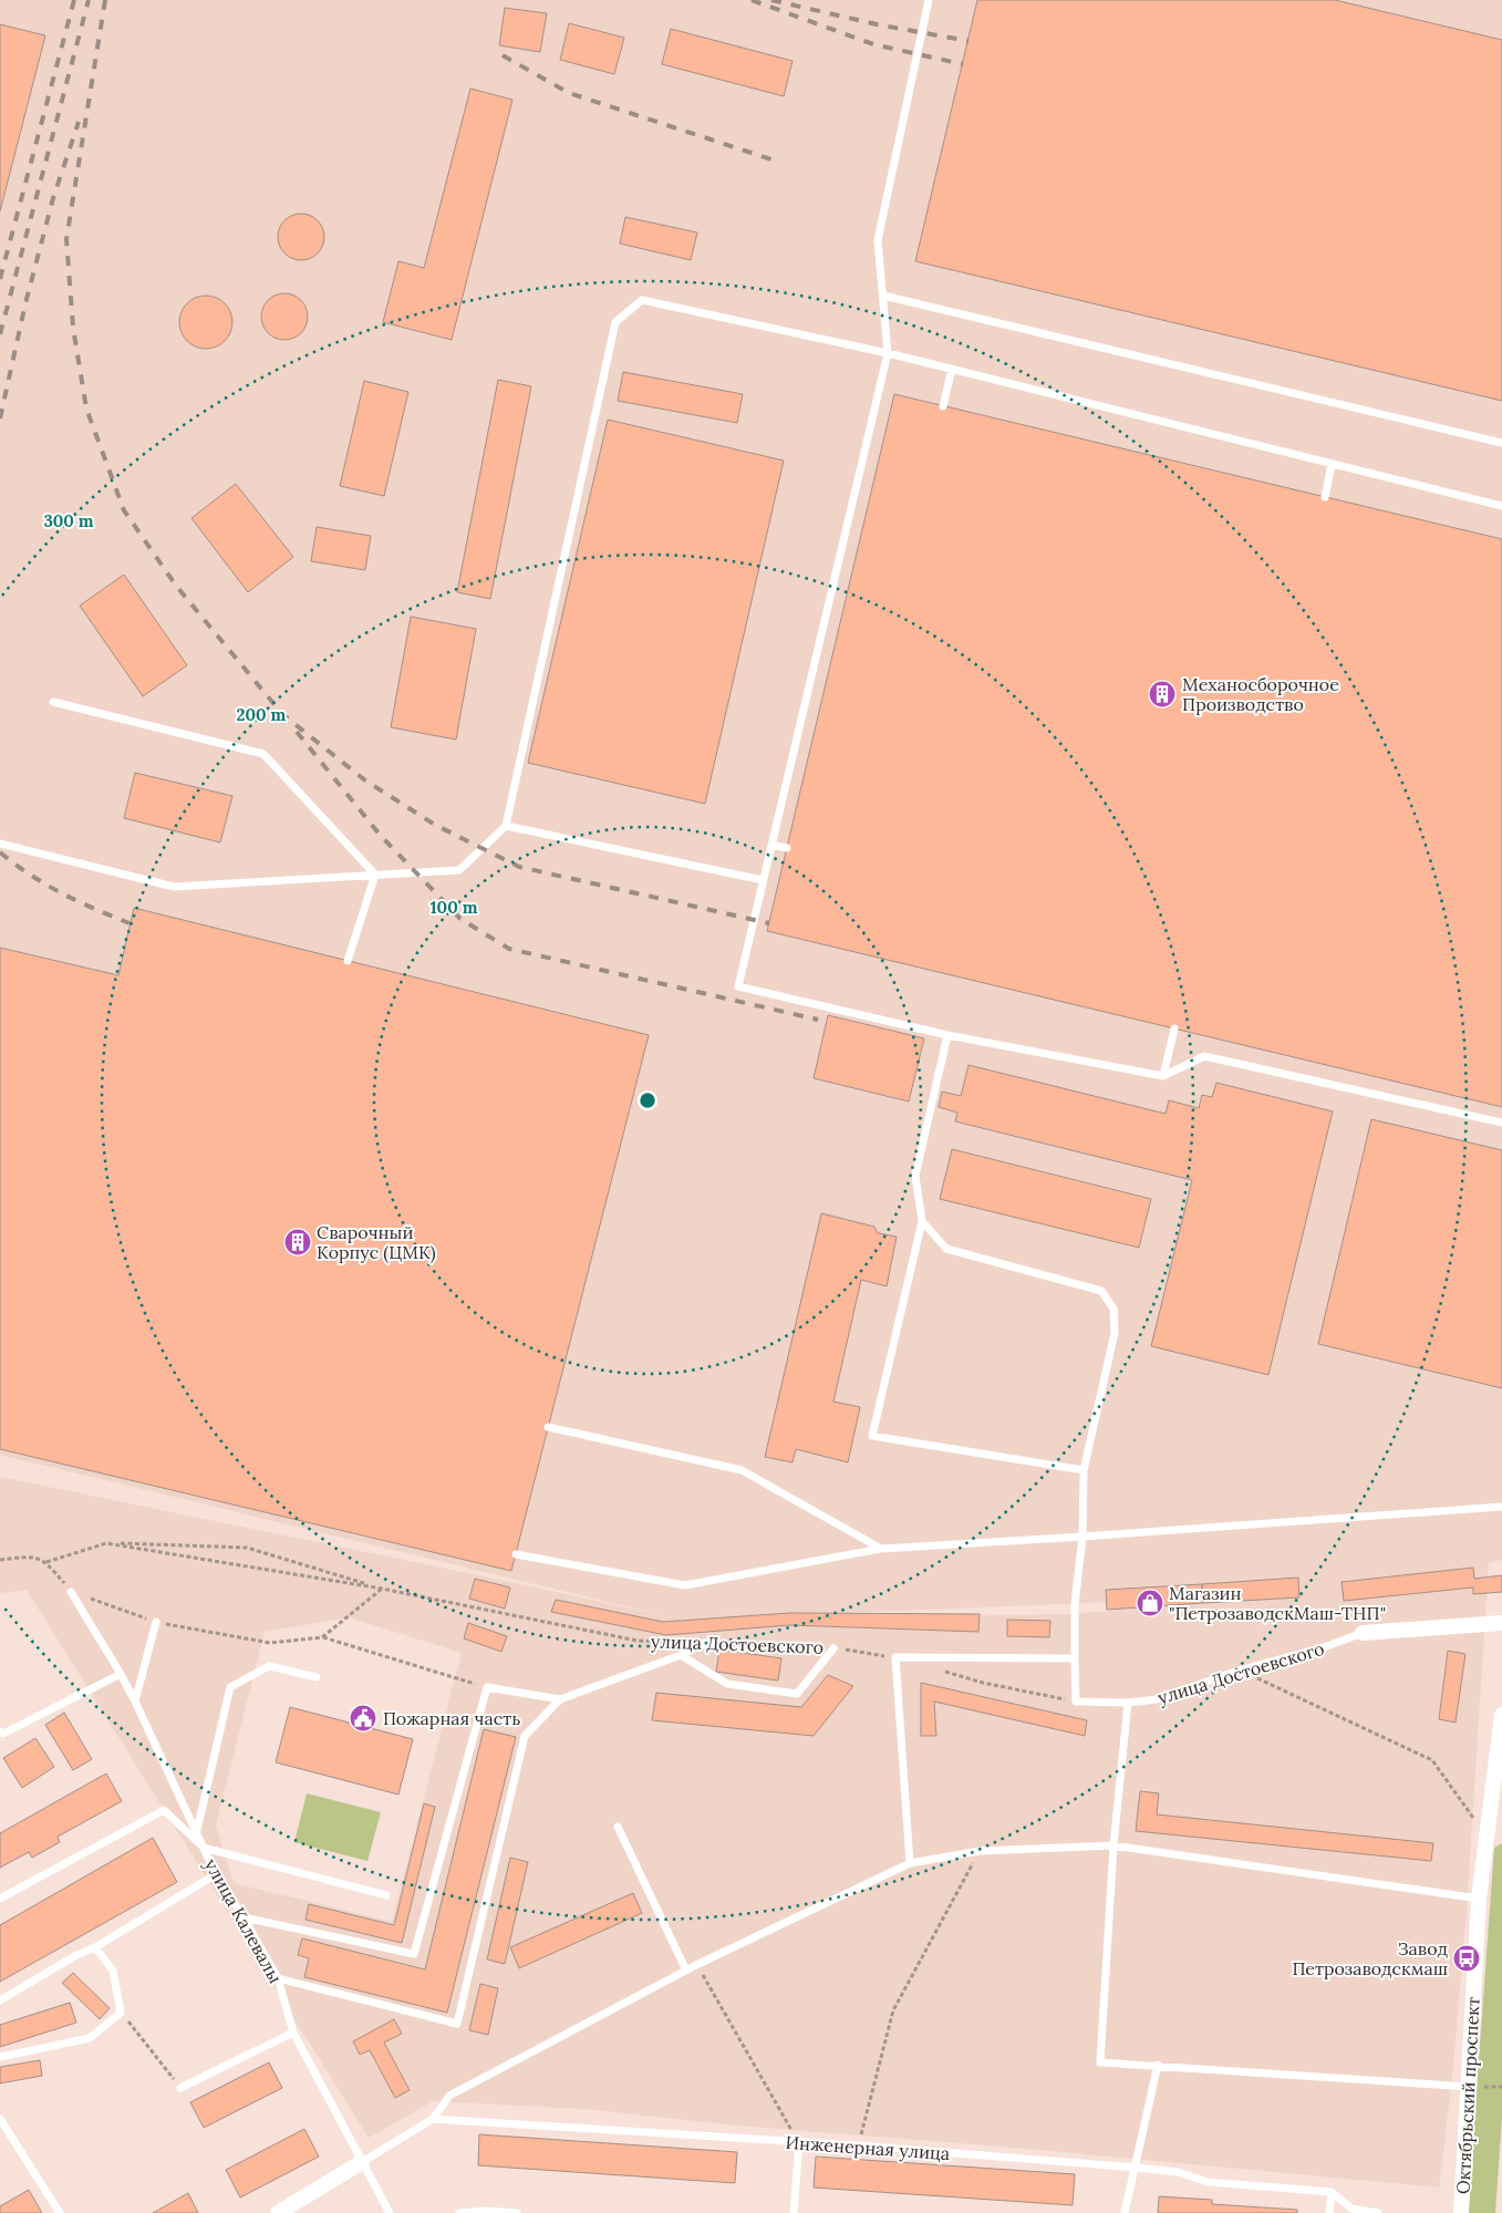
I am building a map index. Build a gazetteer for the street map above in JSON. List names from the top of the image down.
{
  "streets": {
    "street": ["улица Достоевского", "Октябрьский проспект"],
    "lane": ["улица Калевалы", "Инженерная улица"]
  },
  "places": {
    "building": ["Механосборочное Производство", "Сварочный Корпус (ЦМК)"],
    "shop": ["Магазин \"ПетрозаводскМаш-ТНП\""],
    "public building": ["Пожарная часть"],
    "bus stop": ["Завод Петрозаводскмаш"]
  },
  "rings": ["300 m", "200 m", "100 m"]
}
